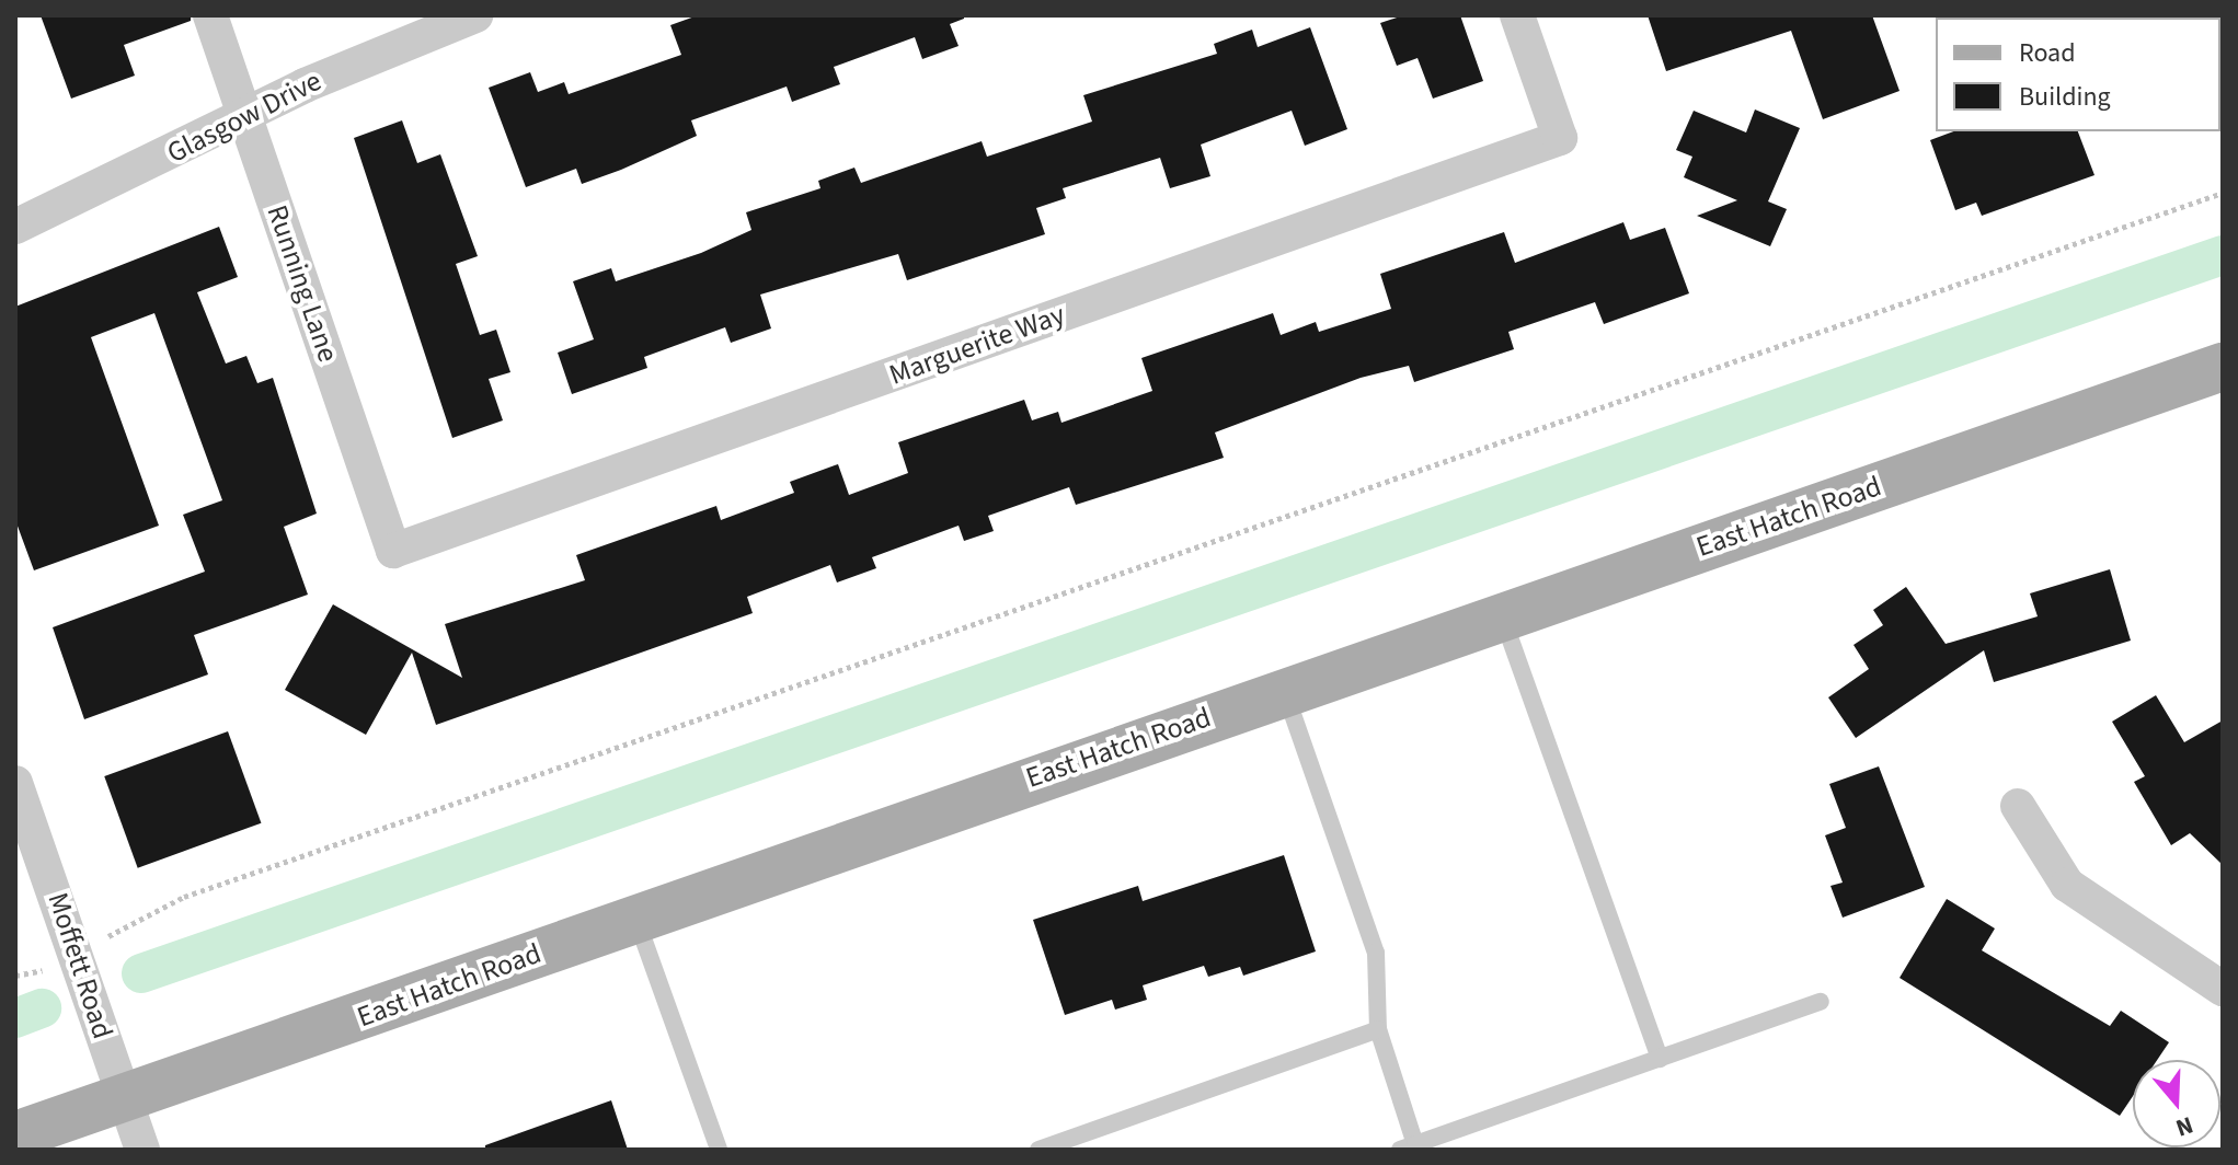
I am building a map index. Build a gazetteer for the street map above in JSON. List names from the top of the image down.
{
  "streets": {
    "main road": ["East Hatch Road"],
    "street": [
      "Glasgow Drive",
      "Running Lane",
      "Marguerite Way",
      "Moffett Road"
    ]
  },
  "crossings": [
    ["Glasgow Drive", "Running Lane"],
    ["Running Lane", "Marguerite Way"],
    ["East Hatch Road", "Moffett Road"]
  ],
  "legend": ["Road", "Building"],
  "north": "bottom"
}
